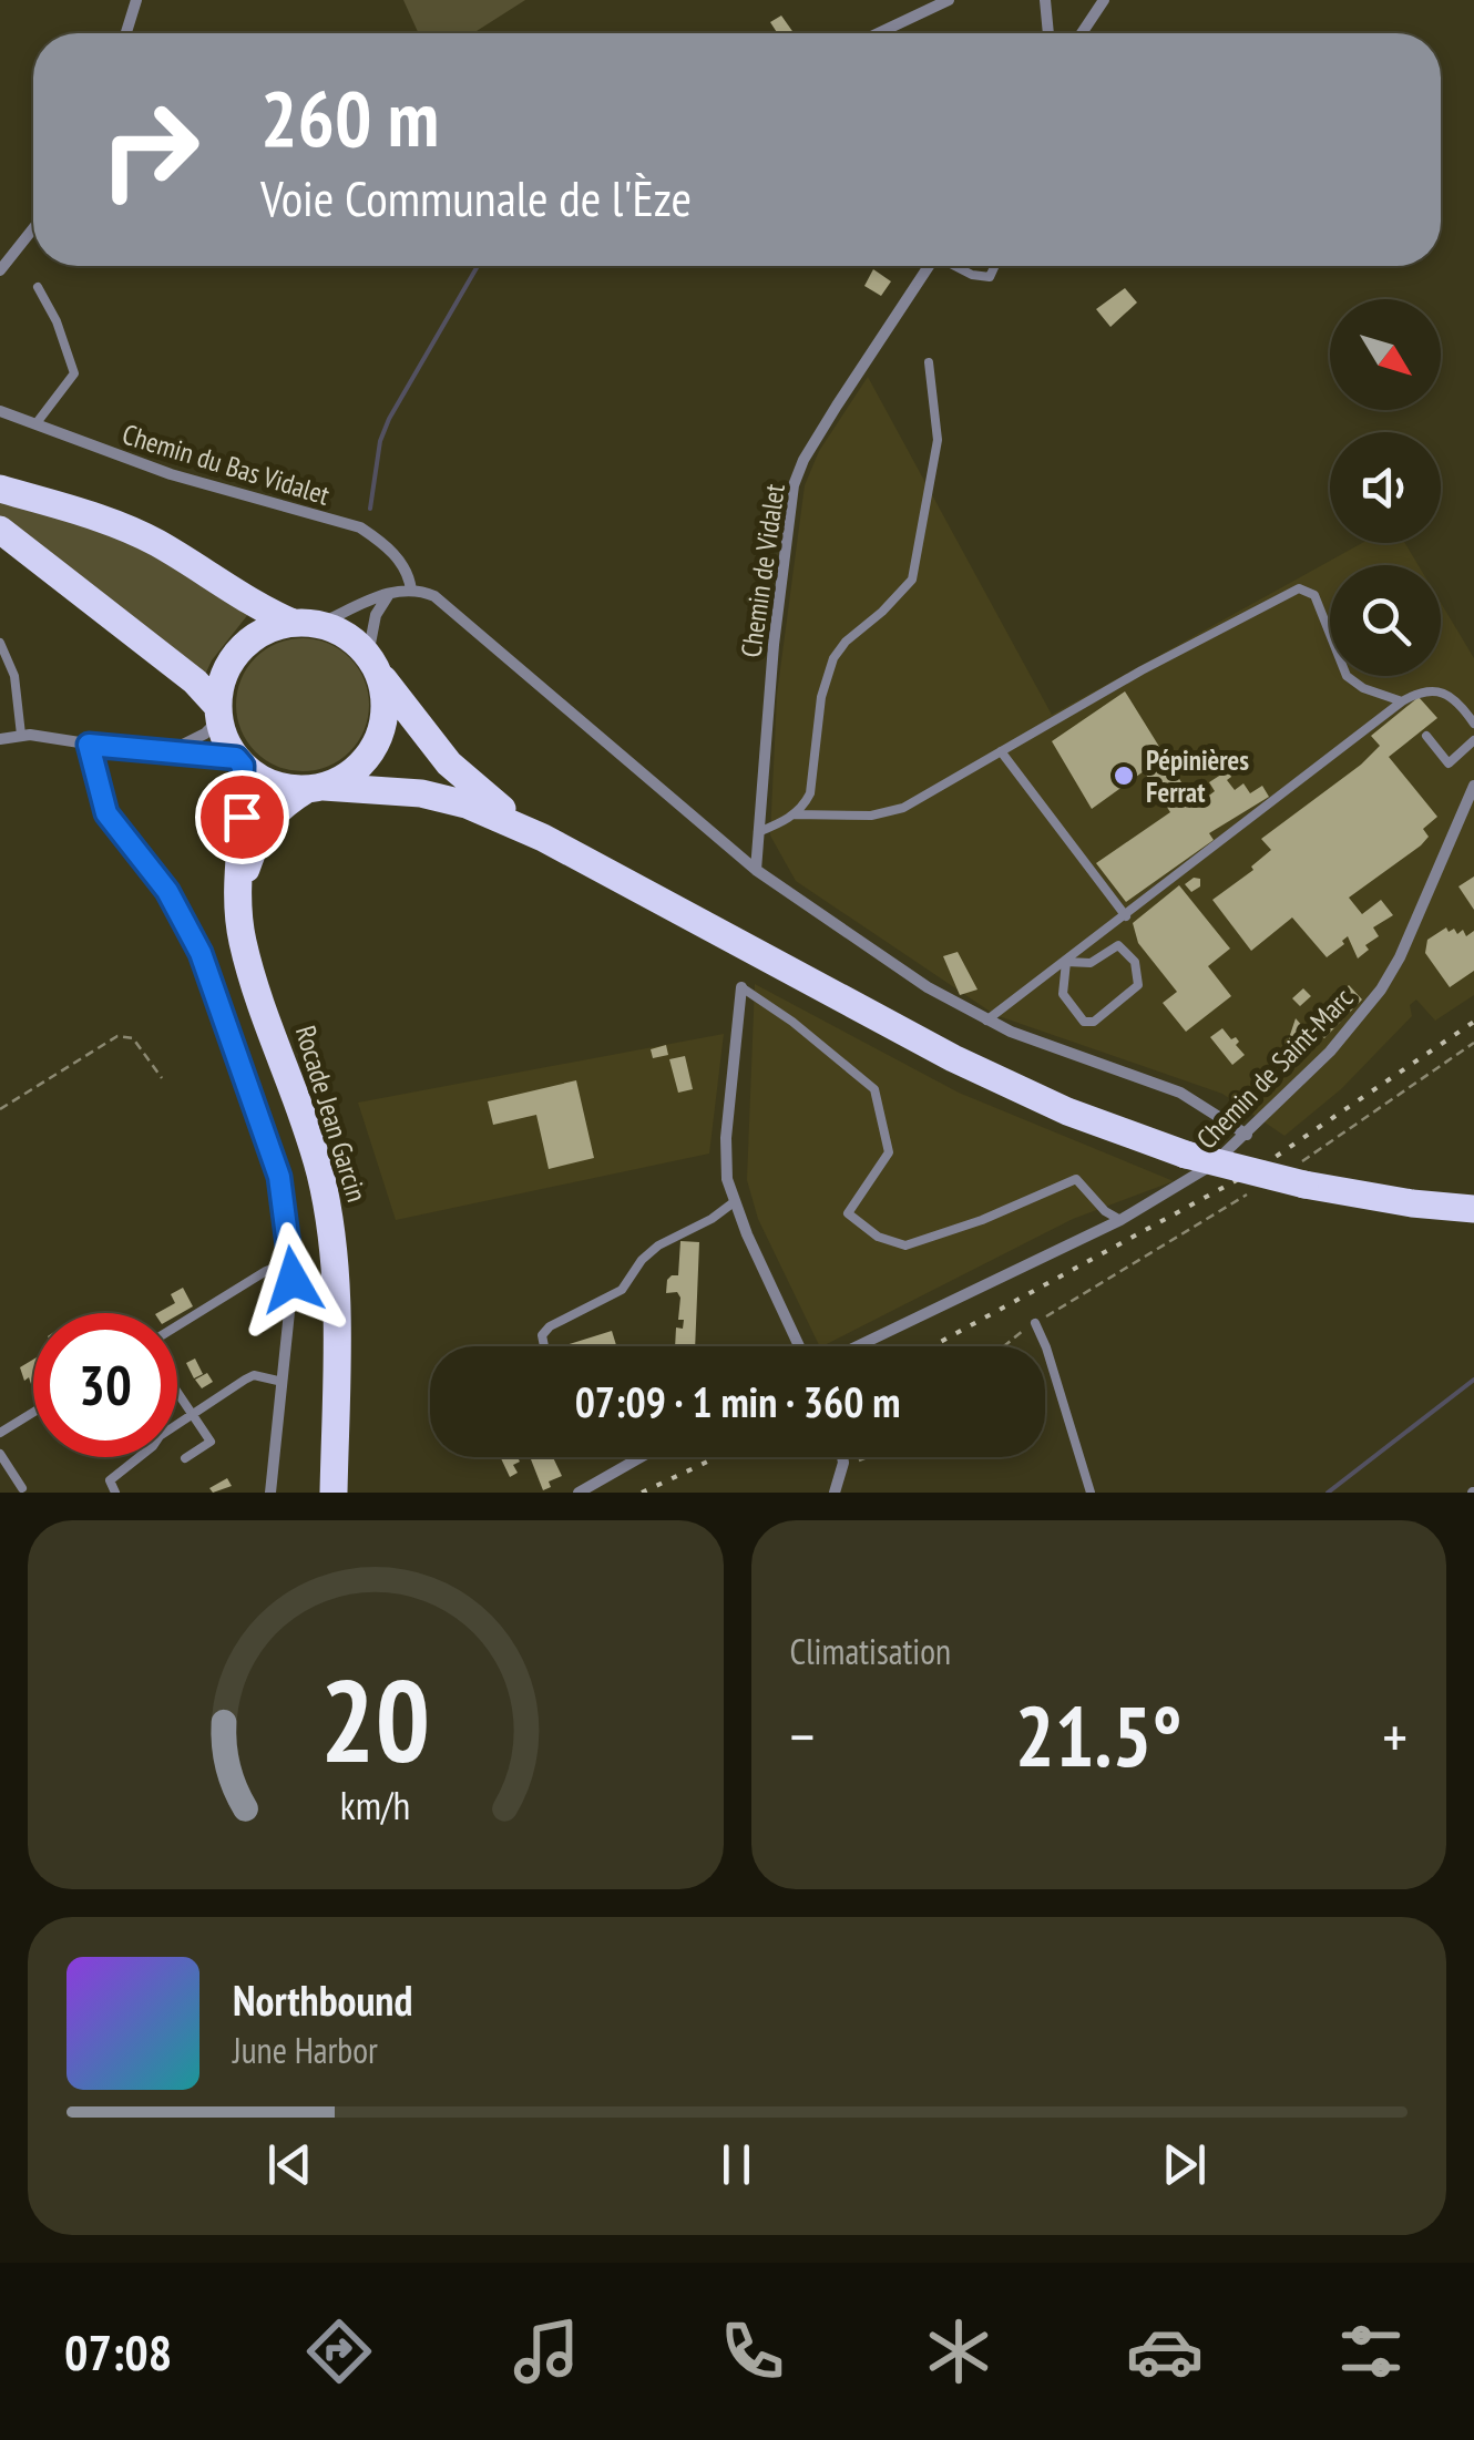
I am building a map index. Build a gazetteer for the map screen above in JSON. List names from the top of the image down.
{
  "streets": {
    "main road": ["Rocade Jean Garcin"],
    "street": ["Chemin du Bas Vidalet", "Chemin de Vidalet", "Chemin de Saint-Marc"]
  },
  "places": ["Pépinières Ferrat"],
  "north": "bottom right",
  "page": {
    "turn": ["260 m", "Voie Communale de l'Èze"],
    "limit": "30",
    "trip": "07:09 · 1 min · 360 m",
    "tile": "Climatisation",
    "heat": ["−", "21.5°", "+"],
    "song": ["Northbound", "June Harbor"],
    "tabs": "07:08",
    "gauge": ["20", "km/h"]
  }
}
